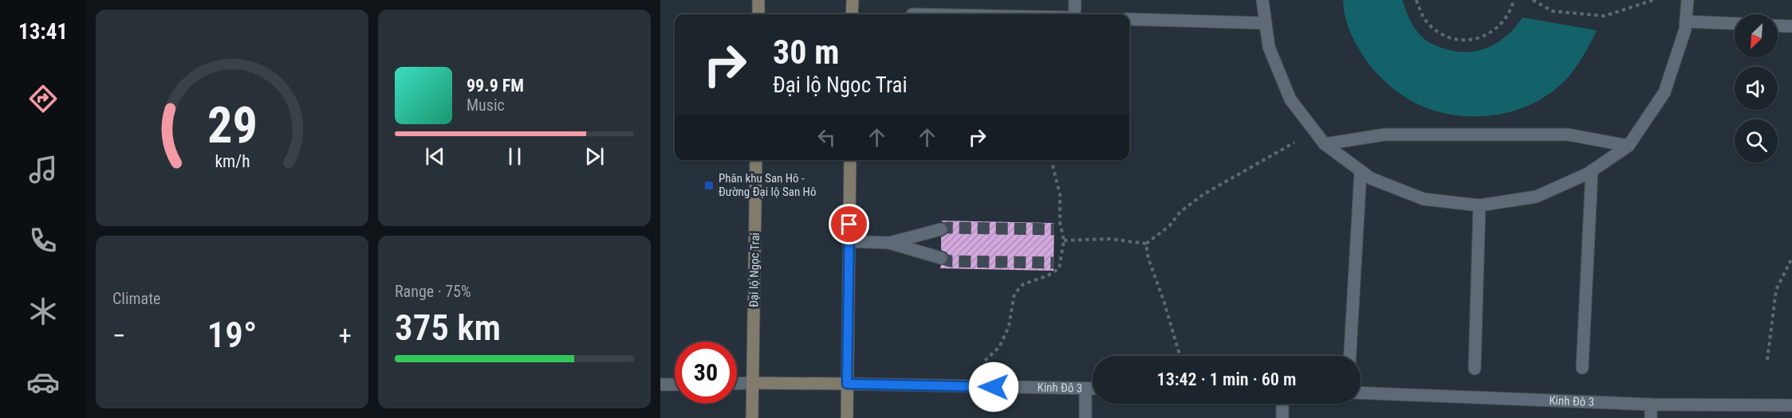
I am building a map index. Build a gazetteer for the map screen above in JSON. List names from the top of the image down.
{
  "streets": {
    "main road": ["Đại lộ Ngọc Trai"],
    "street": ["Kinh Đô 3"]
  },
  "places": {
    "transit": ["Phân khu San Hô - Đường Đại lộ San Hô"]
  },
  "north": "bottom left",
  "page": {
    "tabs": "13:41",
    "turn": ["30 m", "Đại lộ Ngọc Trai"],
    "song": ["99.9 FM", "Music"],
    "tile": [
      "Climate",
      ["Range · 75%", "375 km"]
    ],
    "heat": ["−", "19°", "+"],
    "limit": "30",
    "trip": "13:42 · 1 min · 60 m",
    "gauge": ["29", "km/h"]
  }
}
